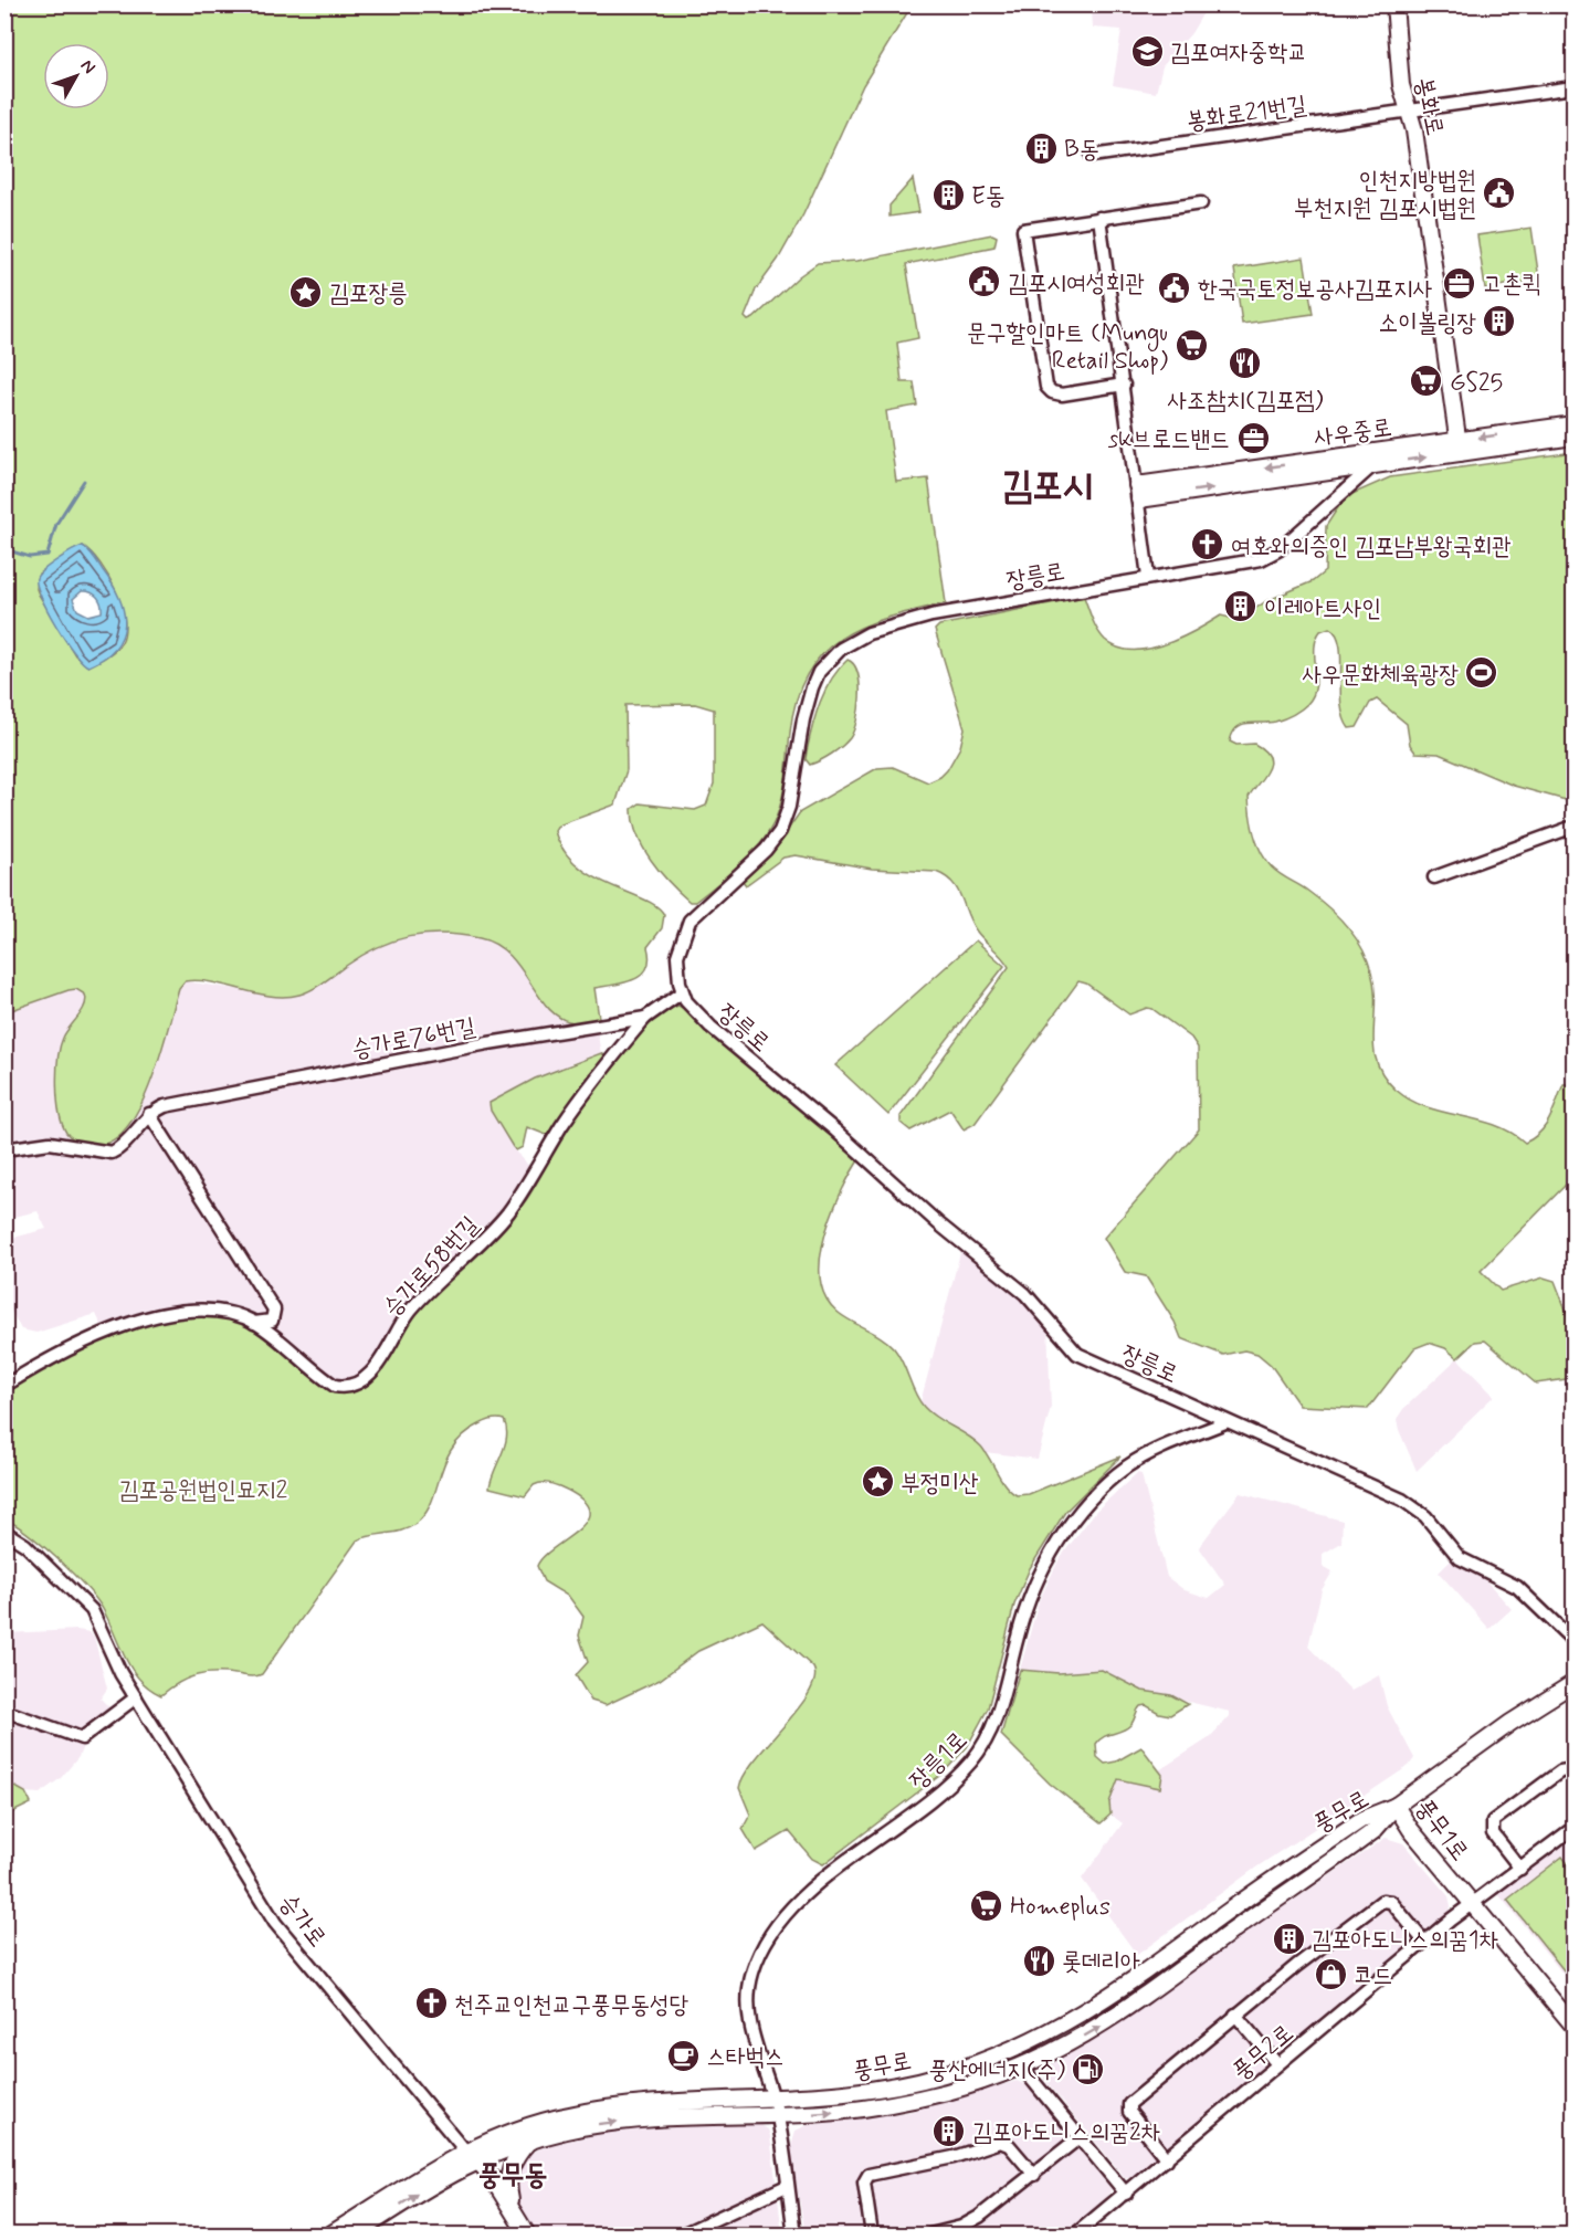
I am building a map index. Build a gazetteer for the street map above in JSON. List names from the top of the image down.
{
  "streets": {
    "street": [
      "봉화로",
      "봉화로21번길",
      "사우중로",
      "장릉로",
      "승가로76번길",
      "승가로58번길",
      "장릉1로",
      "풍무로",
      "풍무1로",
      "승가로",
      "풍무2로"
    ]
  },
  "crossings": [
    ["봉화로", "봉화로21번길"],
    ["봉화로", "사우중로"],
    ["사우중로", "장릉로"],
    ["장릉로", "승가로76번길"],
    ["장릉로", "장릉1로"],
    ["승가로76번길", "승가로58번길"],
    ["장릉1로", "풍무로"],
    ["풍무로", "풍무1로"],
    ["풍무로", "승가로"],
    ["풍무1로", "풍무2로"]
  ],
  "districts": ["김포시", "풍무동"],
  "parks": ["김포공원법인묘지2"],
  "places": {
    "school or university": ["김포여자중학교"],
    "building": [
      "B동",
      "E동",
      "소이볼링장",
      "이레아트사인",
      "김포아도니스의꿈1차",
      "김포아도니스의꿈2차"
    ],
    "public building": ["인천지방법원 부천지원 김포시법원", "김포시여성회관", "한국국토정보공사김포지사"],
    "office": ["고촌퀵", "sk브로드밴드"],
    "place": ["김포장릉", "부정미산"],
    "supermarket": ["문구할인마트 (Mungu Retail Shop)", "GS25", "Homeplus"],
    "restaurant": ["사조참치(김포점)", "롯데리아"],
    "church": ["여호와의증인 김포남부왕국회관", "천주교인천교구풍무동성당"],
    "sports": ["사우문화체육광장"],
    "shop": ["코드"],
    "cafe": ["스타벅스"],
    "fuel station": ["풍산에너지(주)"]
  },
  "north": "top right"
}
